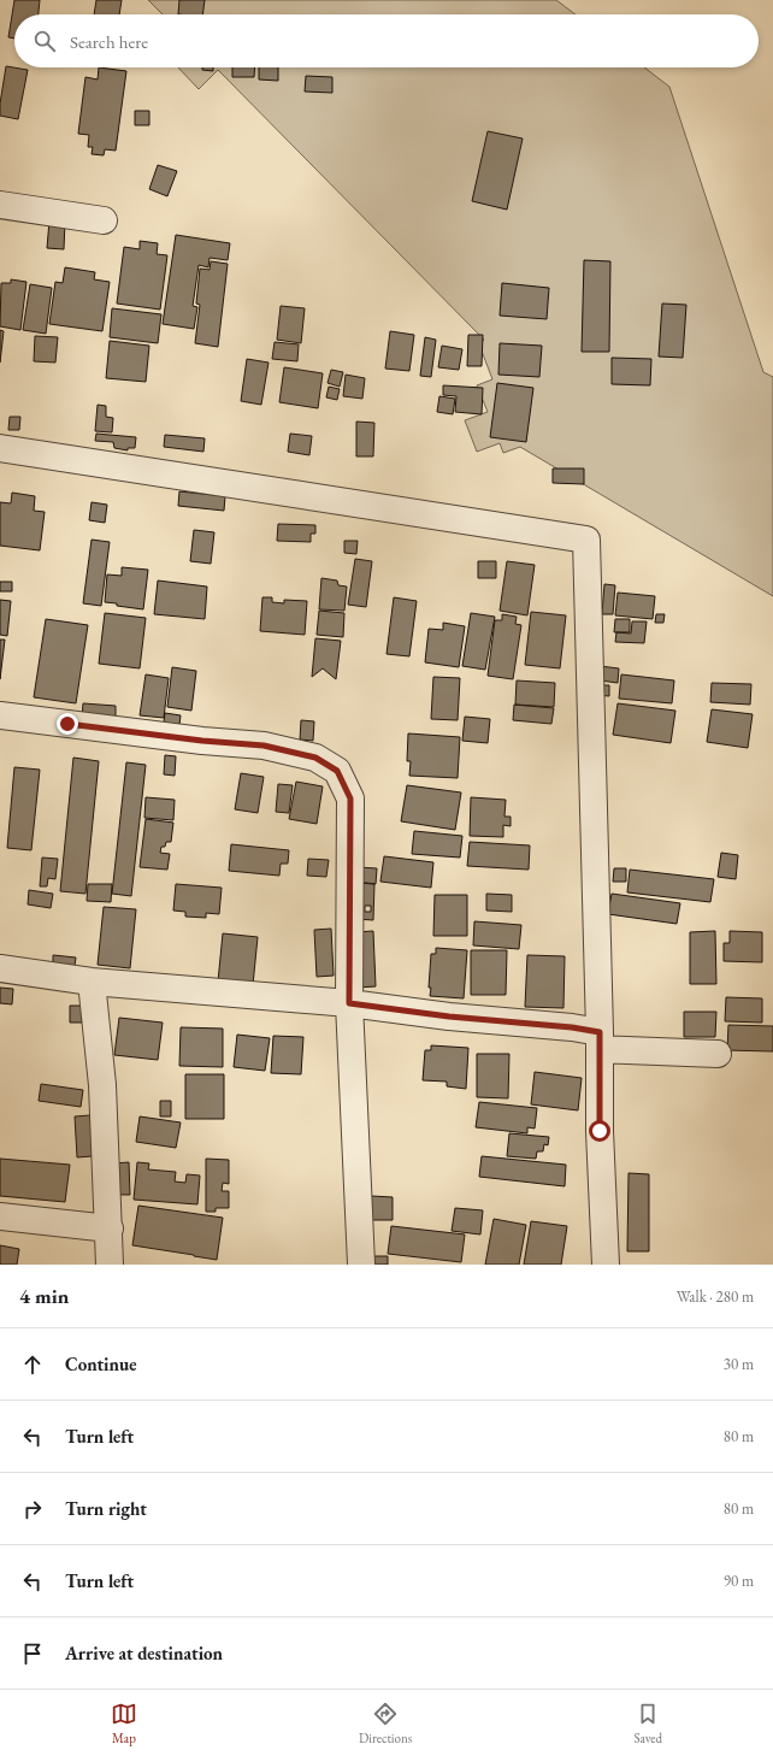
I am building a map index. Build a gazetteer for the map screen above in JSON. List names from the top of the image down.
{
  "page": {
    "search": "Search here",
    "heading": ["4 min", "Walk · 280 m"],
    "list": [
      ["Continue", "30 m"],
      ["Turn left", "80 m"],
      ["Turn right", "80 m"],
      ["Turn left", "90 m"],
      "Arrive at destination"
    ],
    "nav": ["Map", "Directions", "Saved"]
  }
}
